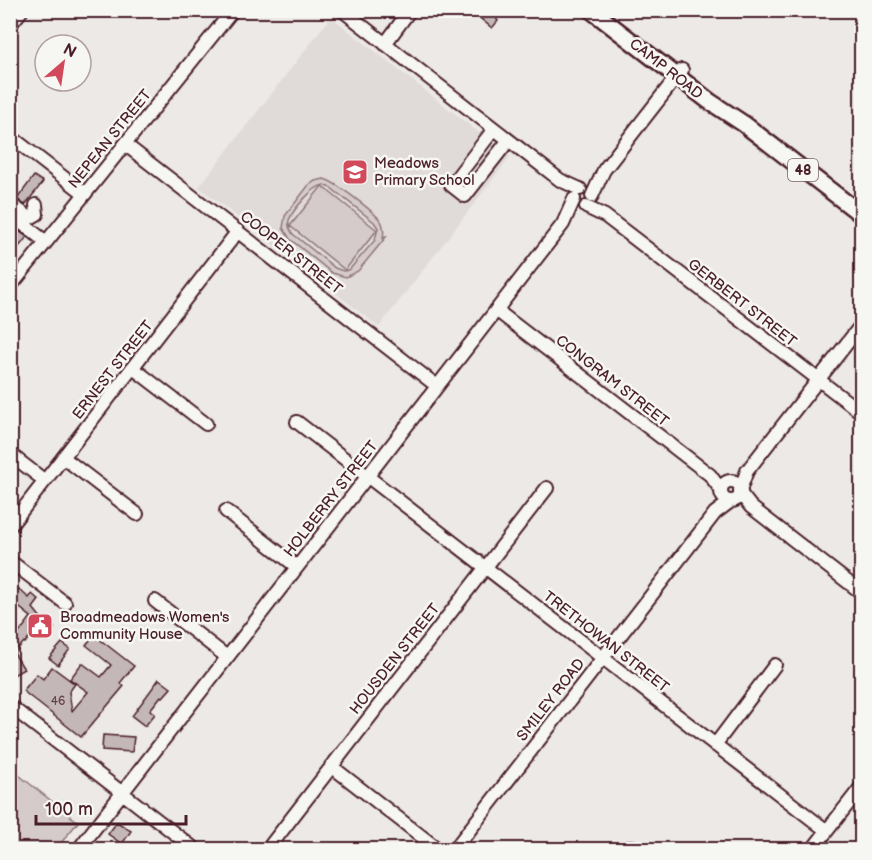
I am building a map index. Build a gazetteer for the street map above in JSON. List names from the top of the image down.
{
  "streets": {
    "main road": ["CAMP ROAD", "48"],
    "street": [
      "NEPEAN STREET",
      "COOPER STREET",
      "GERBERT STREET",
      "ERNEST STREET",
      "CONGRAM STREET",
      "HOLBERRY STREET",
      "TRETHOWAN STREET",
      "HOUSDEN STREET",
      "SMILEY ROAD"
    ]
  },
  "crossings": [
    ["CAMP ROAD", "HOLBERRY STREET"],
    ["NEPEAN STREET", "COOPER STREET"],
    ["COOPER STREET", "ERNEST STREET"],
    ["COOPER STREET", "HOLBERRY STREET"],
    ["GERBERT STREET", "HOLBERRY STREET"],
    ["GERBERT STREET", "SMILEY ROAD"],
    ["CONGRAM STREET", "HOLBERRY STREET"],
    ["CONGRAM STREET", "SMILEY ROAD"],
    ["HOLBERRY STREET", "TRETHOWAN STREET"],
    ["TRETHOWAN STREET", "HOUSDEN STREET"],
    ["TRETHOWAN STREET", "SMILEY ROAD"]
  ],
  "places": {
    "school or university": ["Meadows Primary School"],
    "public building": ["Broadmeadows Women's Community House"]
  },
  "house_numbers": ["46"],
  "scale_bar": "100 m",
  "north": "top right"
}
